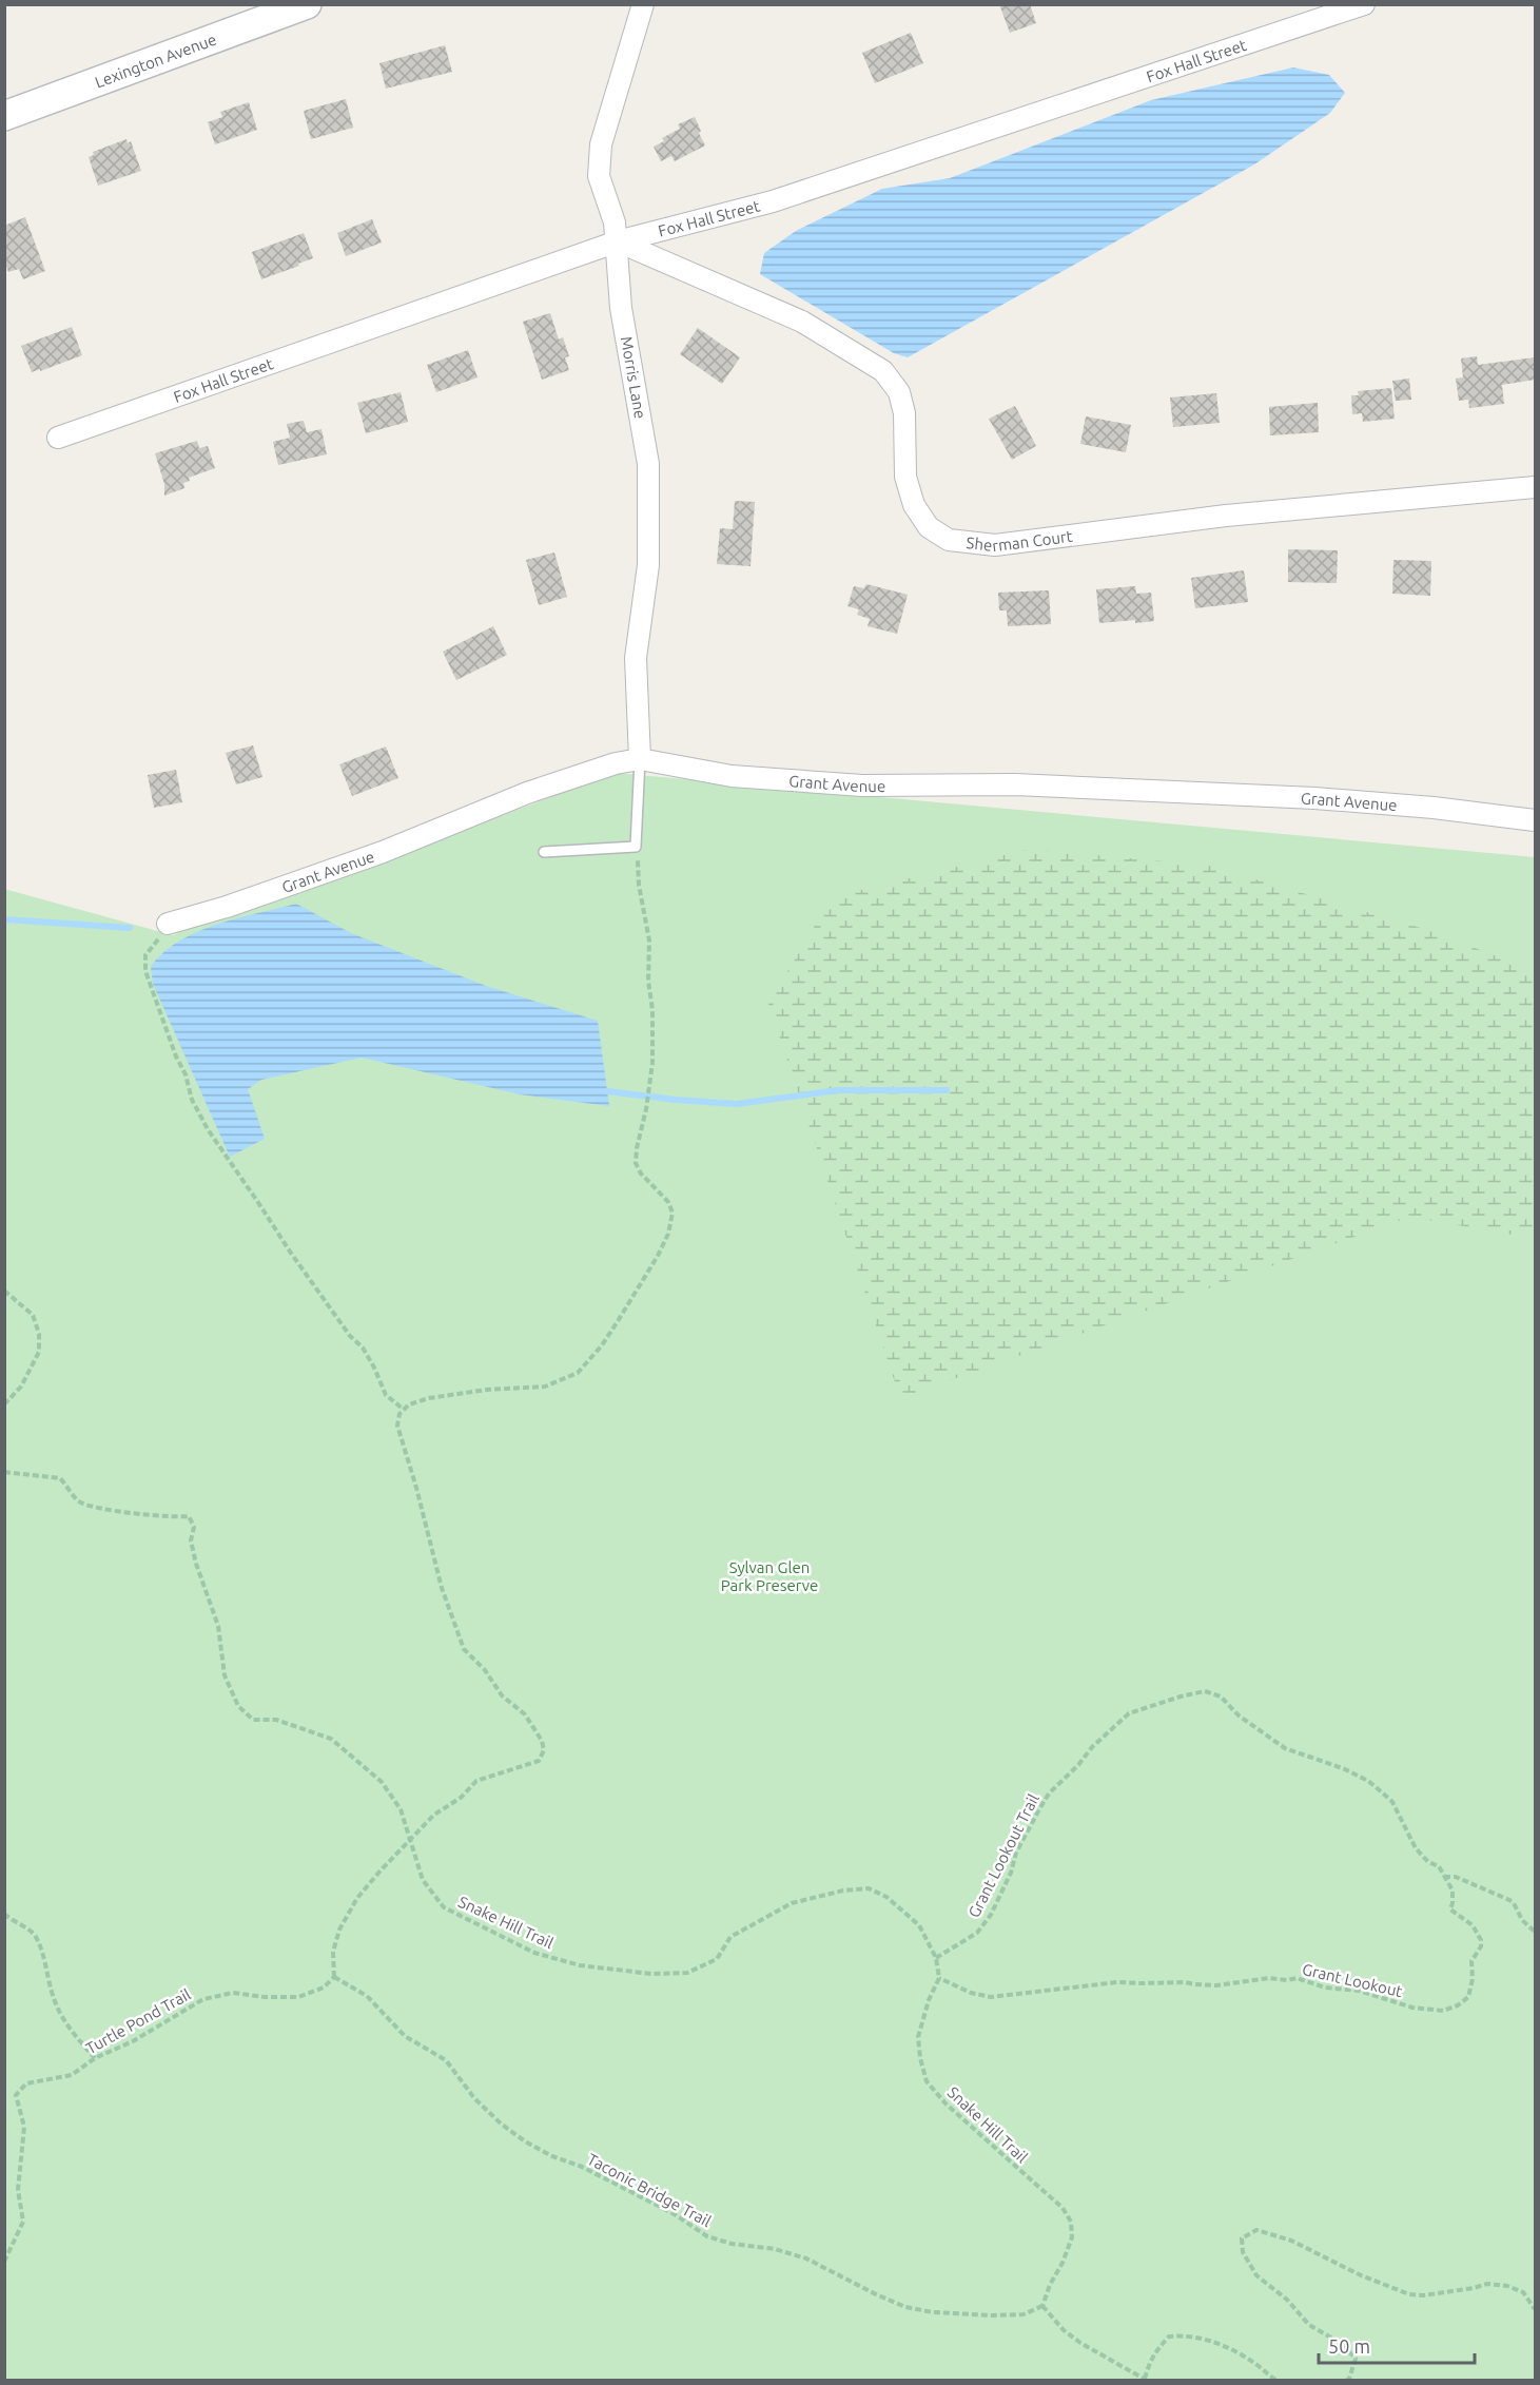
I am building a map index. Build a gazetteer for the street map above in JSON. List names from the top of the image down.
{
  "streets": {
    "street": [
      "Lexington Avenue",
      "Fox Hall Street",
      "Morris Lane",
      "Sherman Court",
      "Grant Avenue"
    ],
    "path": [
      "Grant Lookout Trail",
      "Snake Hill Trail",
      "Grant Lookout",
      "Turtle Pond Trail",
      "Taconic Bridge Trail"
    ]
  },
  "crossings": [
    ["Fox Hall Street", "Morris Lane"],
    ["Fox Hall Street", "Sherman Court"],
    ["Morris Lane", "Sherman Court"],
    ["Morris Lane", "Grant Avenue"],
    ["Grant Lookout Trail", "Snake Hill Trail"],
    ["Grant Lookout Trail", "Grant Lookout"],
    ["Snake Hill Trail", "Grant Lookout"],
    ["Snake Hill Trail", "Taconic Bridge Trail"],
    ["Turtle Pond Trail", "Taconic Bridge Trail"]
  ],
  "parks": ["Sylvan Glen Park Preserve"],
  "scale_bar": "50 m"
}
